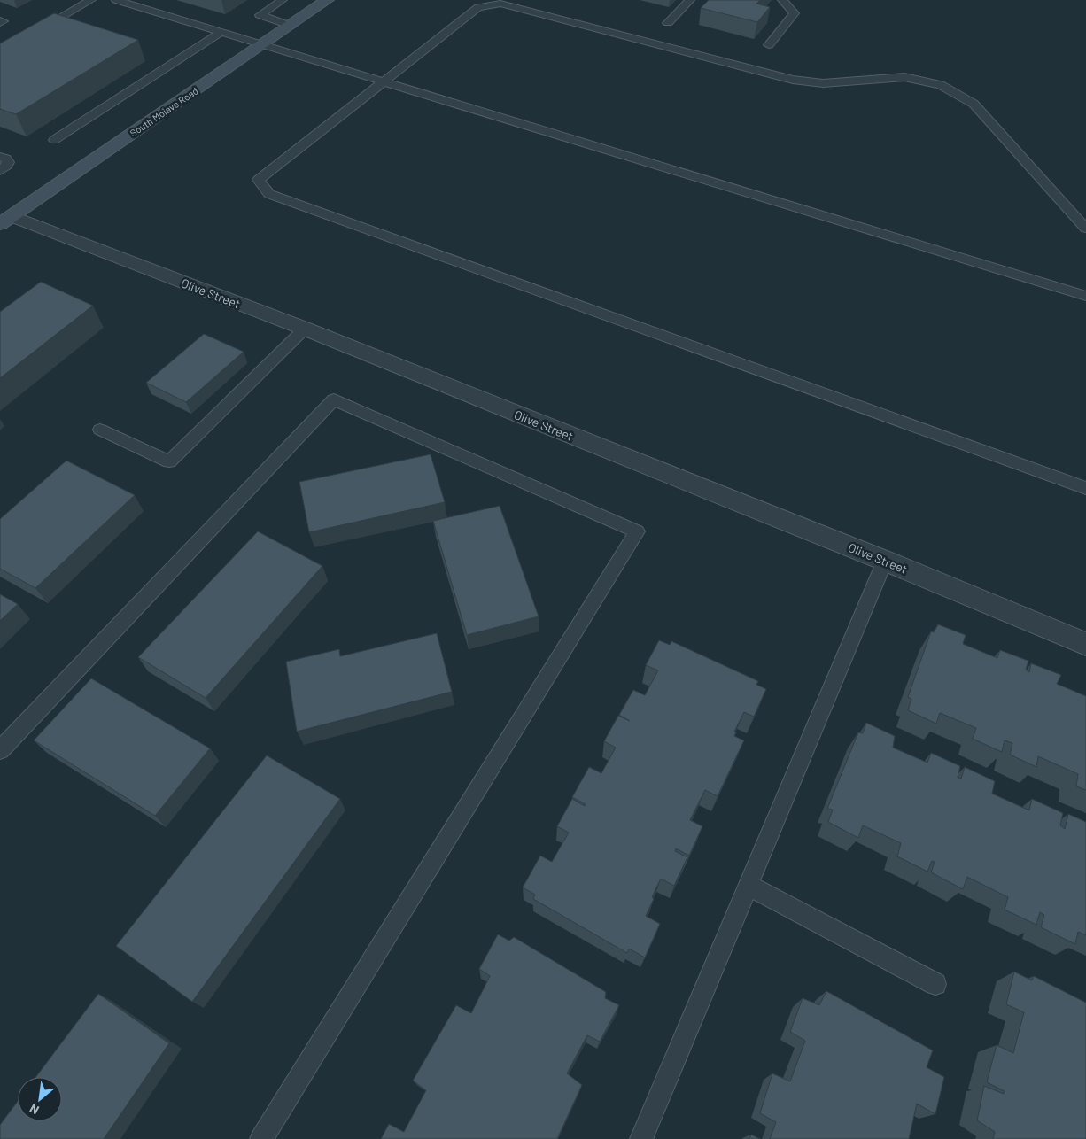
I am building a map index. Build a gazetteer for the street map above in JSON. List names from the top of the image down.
{
  "streets": {
    "street": ["South Mojave Road", "Olive Street"]
  },
  "crossings": [
    ["South Mojave Road", "Olive Street"]
  ],
  "north": "bottom left"
}
